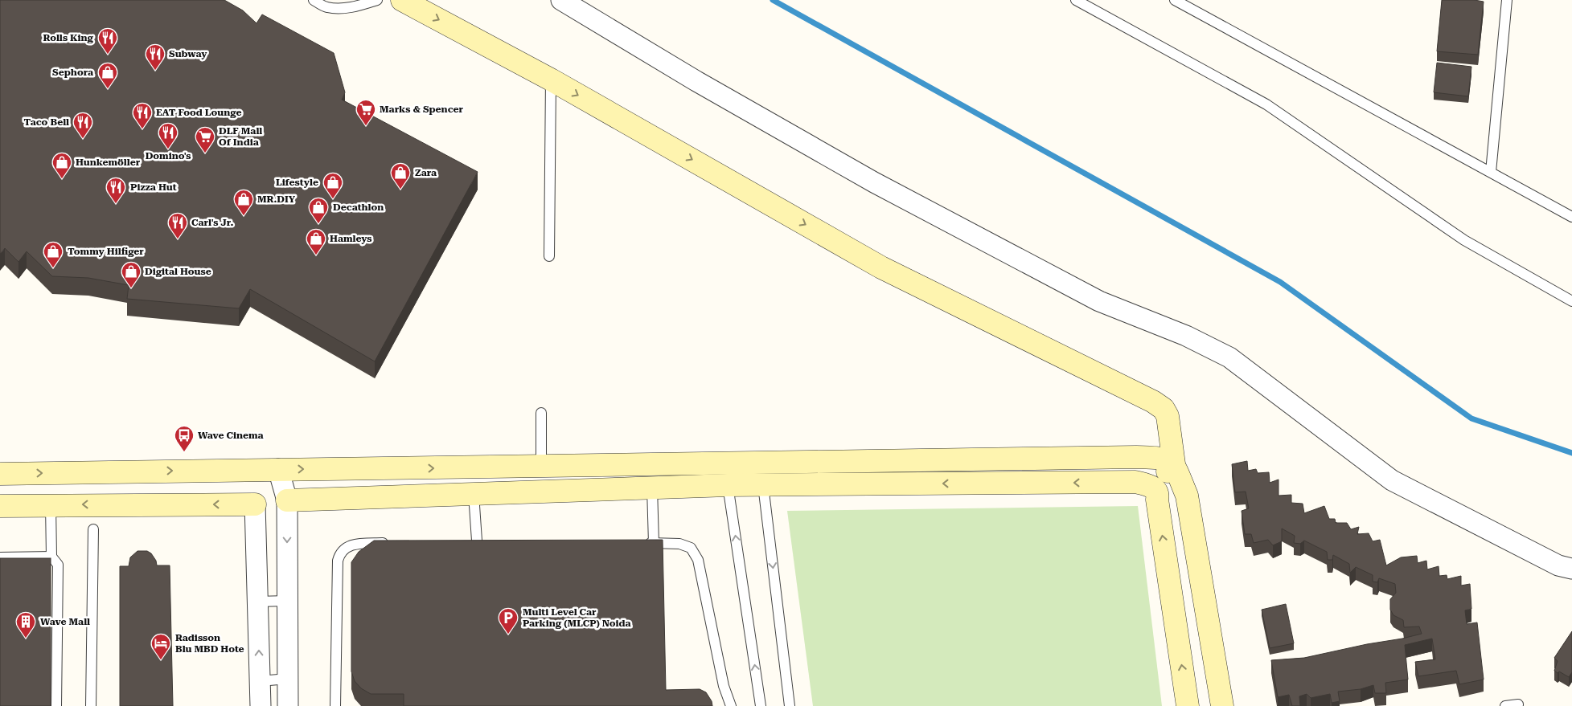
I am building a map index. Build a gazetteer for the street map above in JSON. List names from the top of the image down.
{
  "places": {
    "restaurant": [
      "Rolls King",
      "Subway",
      "EAT Food Lounge",
      "Taco Bell",
      "Domino's",
      "Pizza Hut",
      "Carl's Jr."
    ],
    "shop": [
      "Sephora",
      "Hunkemöller",
      "Zara",
      "Lifestyle",
      "MR.DIY",
      "Decathlon",
      "Hamleys",
      "Tommy Hilfiger",
      "Digital House"
    ],
    "supermarket": ["Marks & Spencer", "DLF Mall Of India"],
    "bus stop": ["Wave Cinema"],
    "parking": ["Multi Level Car Parking (MLCP) Noida"],
    "building": ["Wave Mall"],
    "hotel": ["Radisson Blu MBD Hote"]
  }
}
